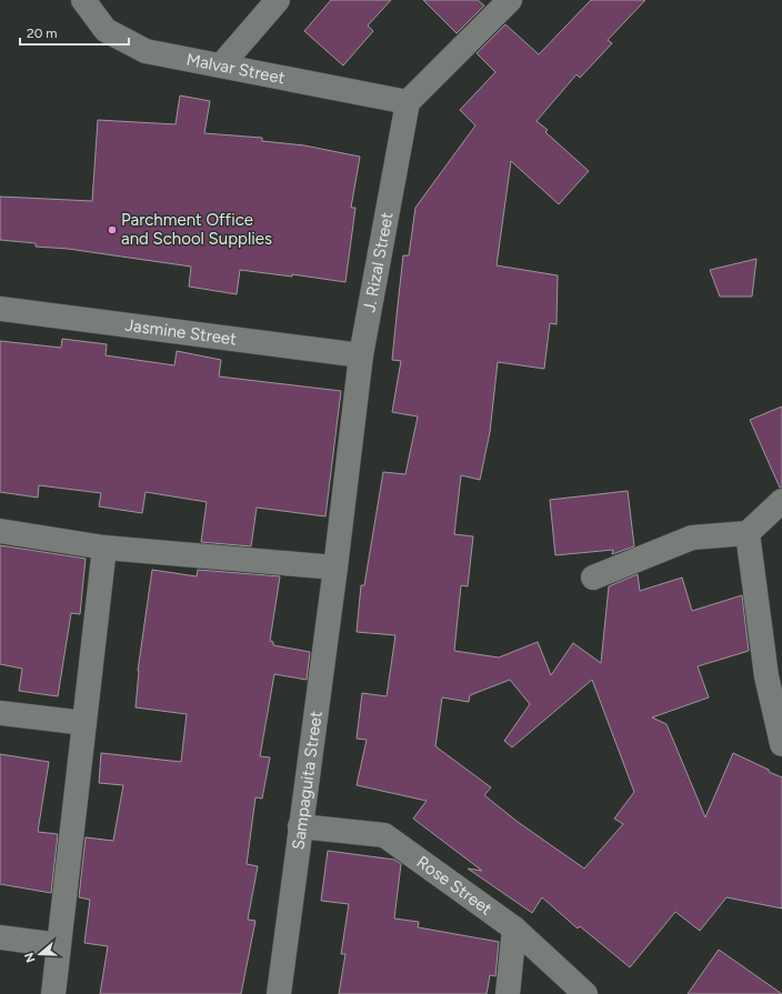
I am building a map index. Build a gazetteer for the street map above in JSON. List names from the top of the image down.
{
  "streets": {
    "street": [
      "Malvar Street",
      "J. Rizal Street",
      "Jasmine Street",
      "Sampaguita Street",
      "Rose Street"
    ]
  },
  "crossings": [
    ["Malvar Street", "J. Rizal Street"],
    ["J. Rizal Street", "Jasmine Street"],
    ["J. Rizal Street", "Sampaguita Street"],
    ["Sampaguita Street", "Rose Street"]
  ],
  "places": ["Parchment Office and School Supplies"],
  "scale_bar": "20 m",
  "north": "left"
}
